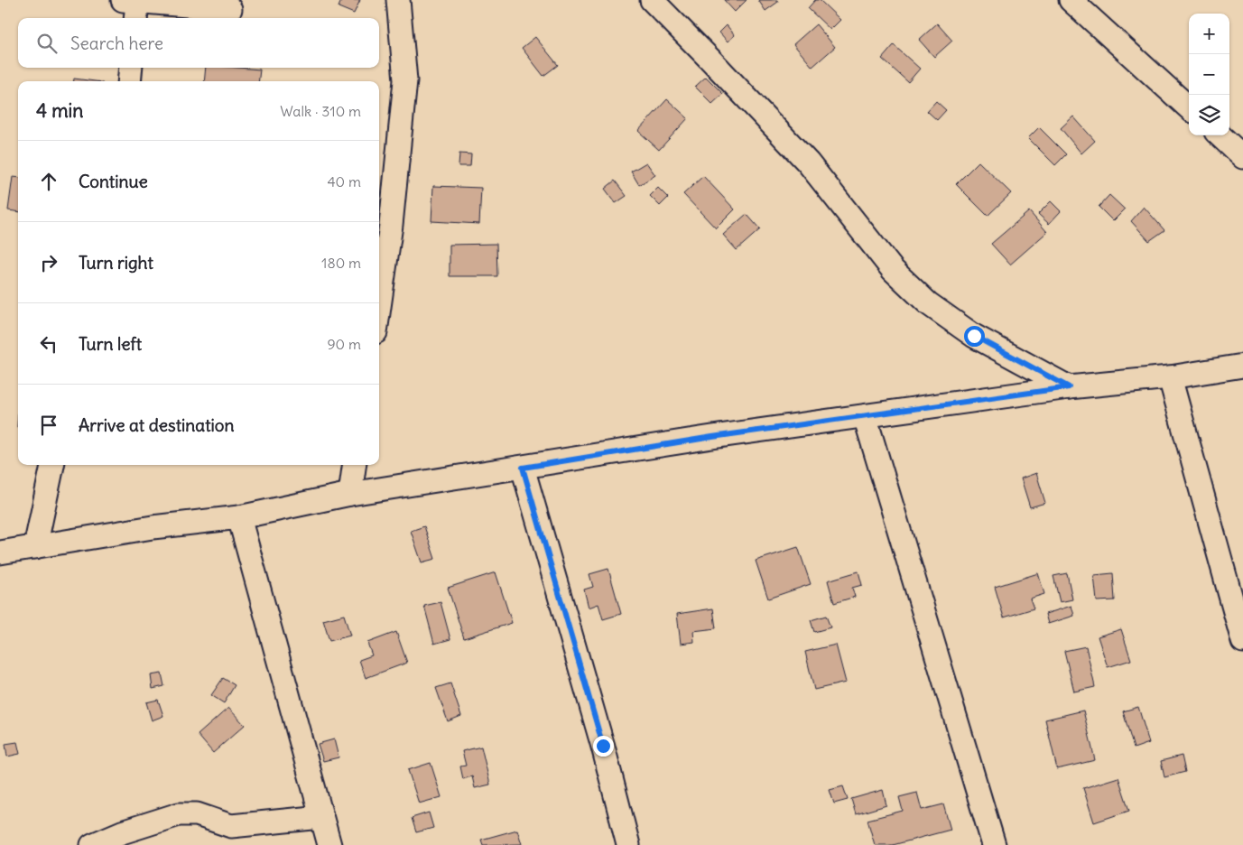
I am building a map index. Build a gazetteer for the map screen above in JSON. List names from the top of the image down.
{
  "page": {
    "map_buttons": ["+", "−"],
    "search": "Search here",
    "heading": ["4 min", "Walk · 310 m"],
    "list": [
      ["Continue", "40 m"],
      ["Turn right", "180 m"],
      ["Turn left", "90 m"],
      "Arrive at destination"
    ]
  }
}
